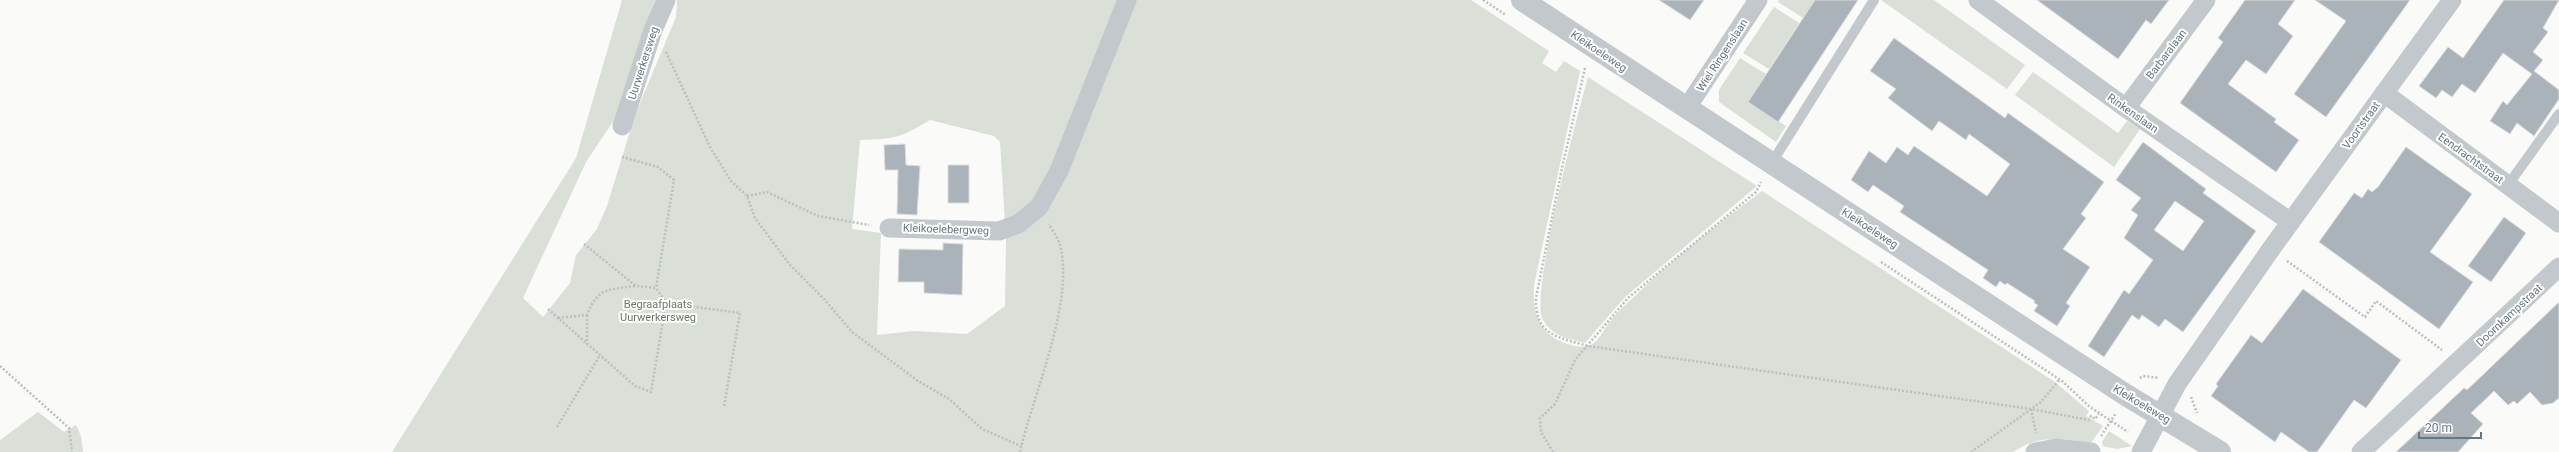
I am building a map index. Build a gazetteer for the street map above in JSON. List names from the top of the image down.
{
  "streets": {
    "street": [
      "Kleikoeleweg",
      "Barbaralaan",
      "Wiel Ringenslaan",
      "Uurwerkersweg",
      "Rinkenslaan",
      "Voortstraat",
      "Eendrachtstraat",
      "Kleikoelebergweg",
      "Doornkampstraat"
    ]
  },
  "crossings": [
    ["Kleikoeleweg", "Wiel Ringenslaan"],
    ["Kleikoeleweg", "Voortstraat"],
    ["Barbaralaan", "Rinkenslaan"],
    ["Rinkenslaan", "Voortstraat"],
    ["Voortstraat", "Eendrachtstraat"]
  ],
  "parks": ["Begraafplaats Uurwerkersweg"],
  "scale_bar": "20 m"
}
